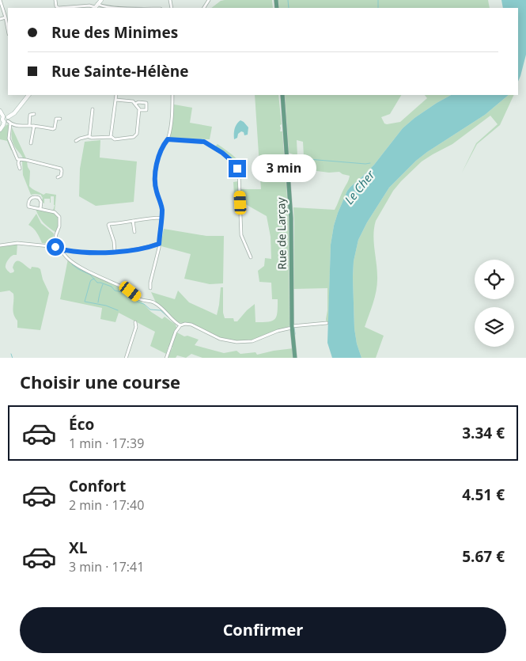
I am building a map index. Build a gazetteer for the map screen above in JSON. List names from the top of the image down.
{
  "streets": {
    "main road": ["Rue de Larçay"]
  },
  "water": ["Le Cher"],
  "page": {
    "banner": ["Rue des Minimes", "Rue Sainte-Hélène"],
    "bubble": "3 min",
    "heading": "Choisir une course",
    "list": [
      {
        "name": "Éco",
        "note": "1 min · 17:39",
        "value": "3.34 €"
      },
      {
        "name": "Confort",
        "note": "2 min · 17:40",
        "value": "4.51 €"
      },
      {
        "name": "XL",
        "note": "3 min · 17:41",
        "value": "5.67 €"
      }
    ],
    "buttons": "Confirmer"
  }
}
